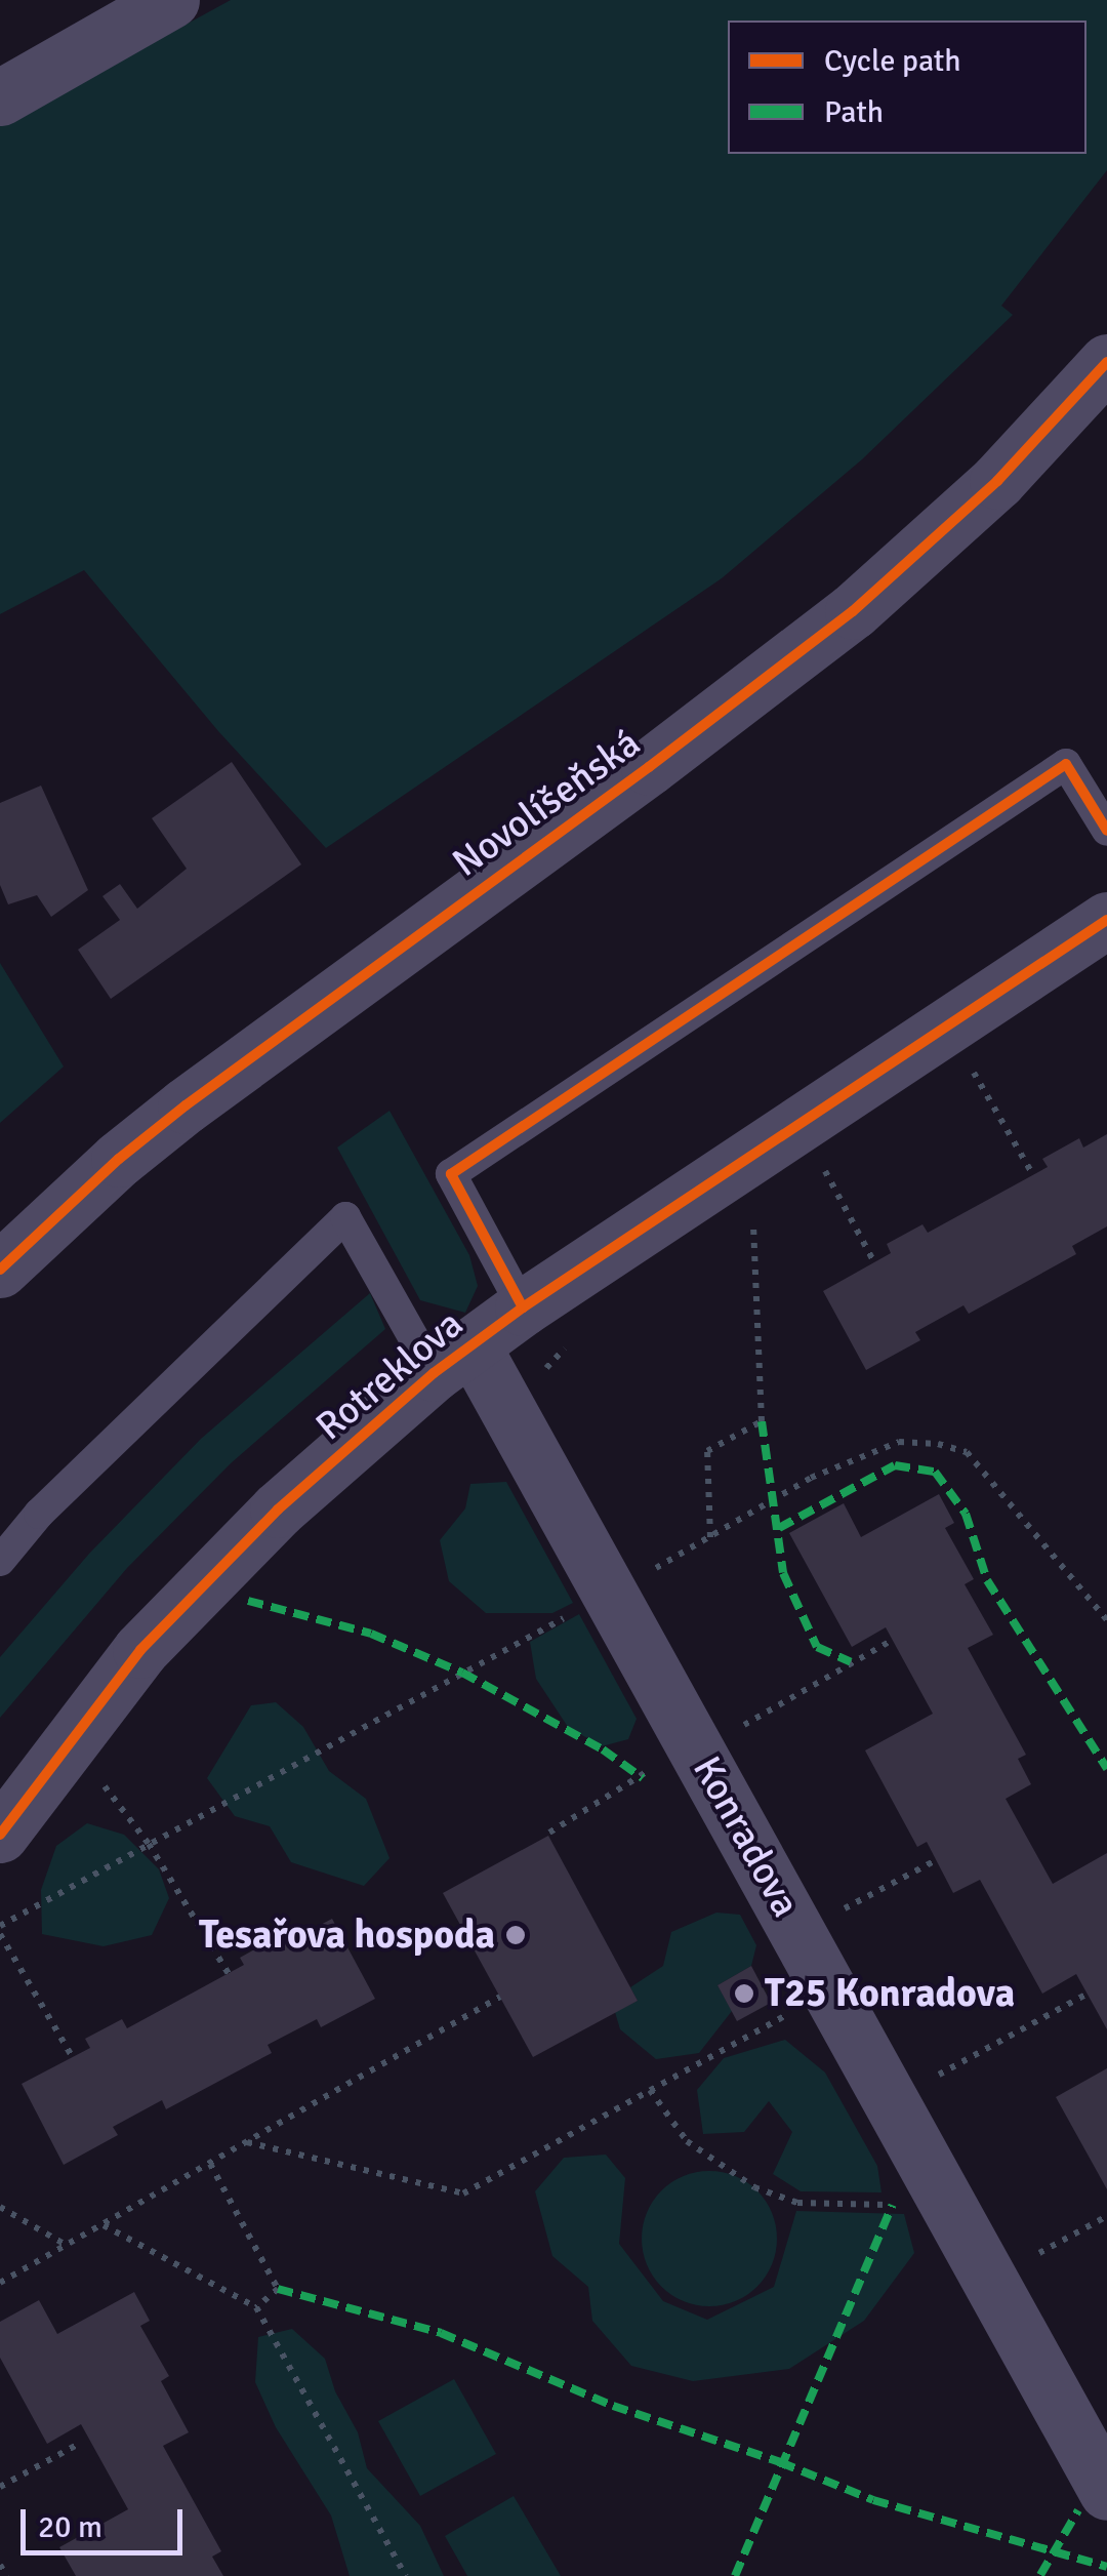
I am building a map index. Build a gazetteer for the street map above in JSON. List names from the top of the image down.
{
  "streets": {
    "street": ["Novolíšeňská", "Rotreklova", "Konradova"]
  },
  "crossings": [
    ["Rotreklova", "Konradova"]
  ],
  "places": ["Tesařova hospoda", "T25 Konradova"],
  "legend": ["Cycle path", "Path"],
  "scale_bar": "20 m"
}
